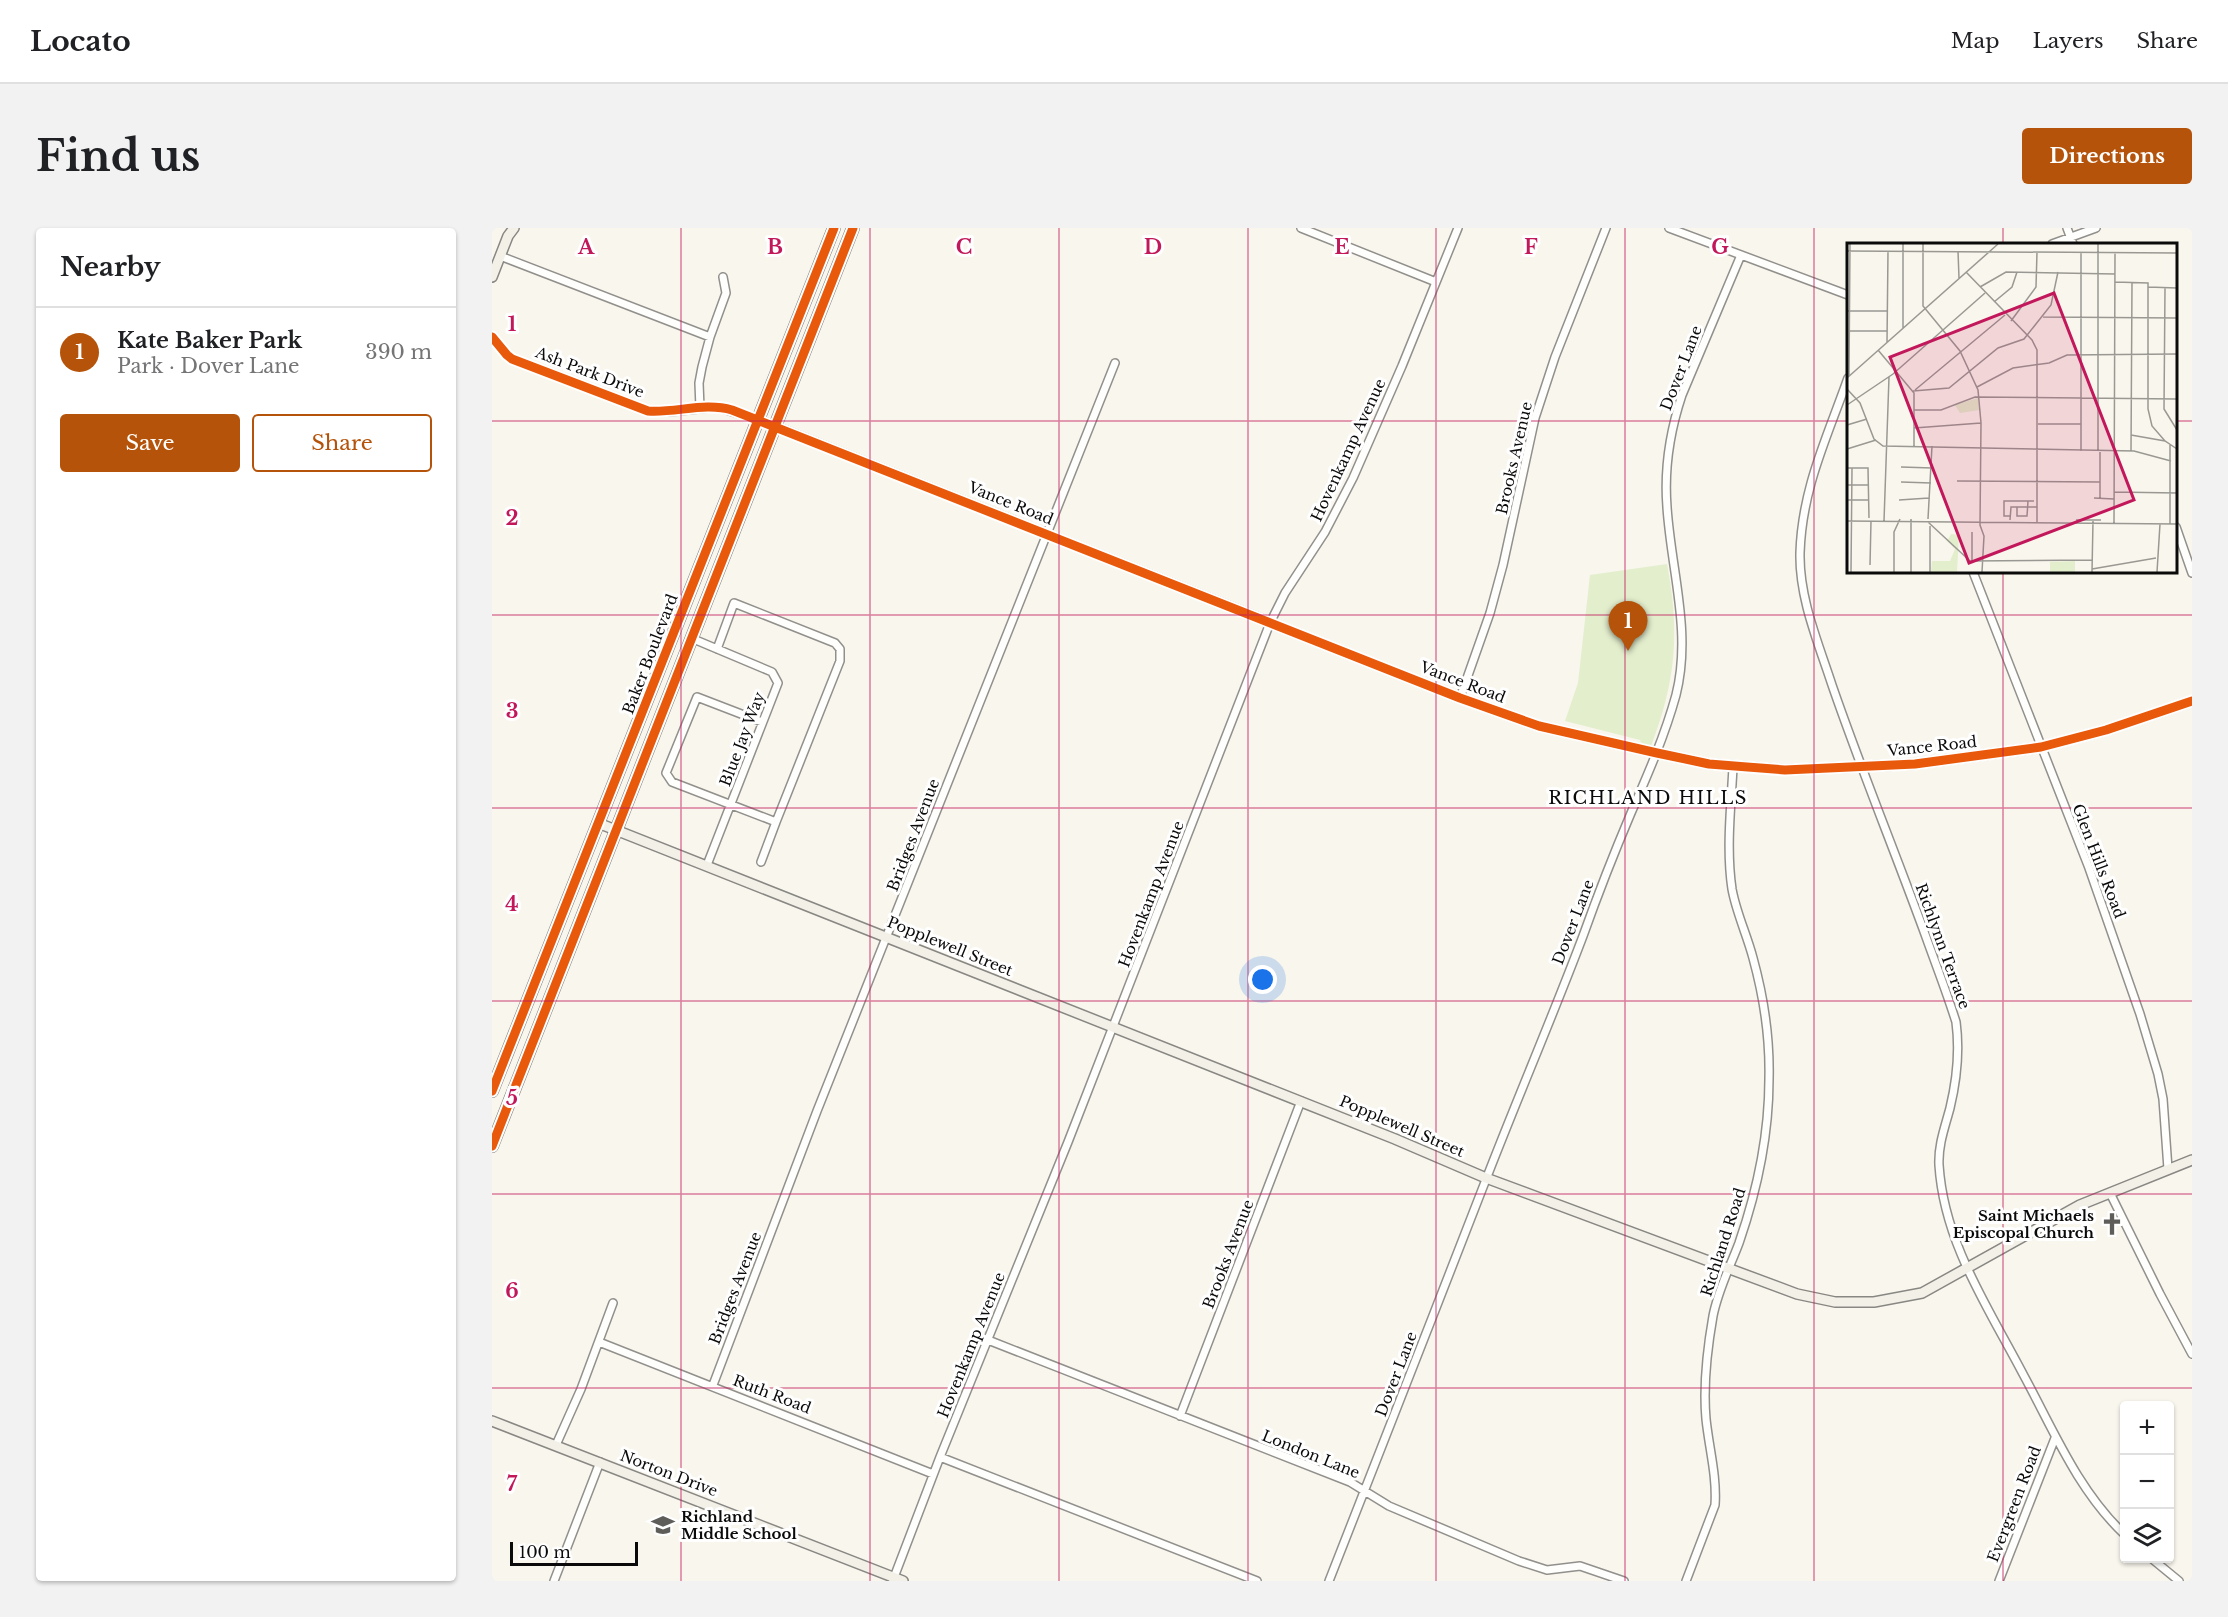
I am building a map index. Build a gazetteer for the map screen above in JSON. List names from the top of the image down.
{
  "streets": {
    "main road": ["Baker Boulevard"],
    "street": [
      "Dover Lane",
      "Ash Park Drive",
      "Hovenkamp Avenue",
      "Brooks Avenue",
      "Vance Road",
      "Blue Jay Way",
      "Bridges Avenue",
      "Glen Hills Road",
      "Popplewell Street",
      "Richlynn Terrace",
      "Richland Road",
      "Ruth Road",
      "London Lane",
      "Norton Drive",
      "Evergreen Road"
    ]
  },
  "crossings": [
    ["Dover Lane", "Vance Road"],
    ["Dover Lane", "Popplewell Street"],
    ["Dover Lane", "London Lane"],
    ["Ash Park Drive", "Vance Road"],
    ["Ash Park Drive", "Baker Boulevard"],
    ["Hovenkamp Avenue", "Vance Road"],
    ["Hovenkamp Avenue", "Popplewell Street"],
    ["Hovenkamp Avenue", "Ruth Road"],
    ["Hovenkamp Avenue", "London Lane"],
    ["Hovenkamp Avenue", "Norton Drive"],
    ["Brooks Avenue", "Vance Road"],
    ["Brooks Avenue", "Popplewell Street"],
    ["Brooks Avenue", "London Lane"],
    ["Vance Road", "Baker Boulevard"],
    ["Vance Road", "Bridges Avenue"],
    ["Vance Road", "Glen Hills Road"],
    ["Vance Road", "Richlynn Terrace"],
    ["Vance Road", "Richland Road"],
    ["Baker Boulevard", "Blue Jay Way"],
    ["Baker Boulevard", "Popplewell Street"],
    ["Blue Jay Way", "Popplewell Street"],
    ["Bridges Avenue", "Popplewell Street"],
    ["Bridges Avenue", "Ruth Road"],
    ["Glen Hills Road", "Popplewell Street"],
    ["Popplewell Street", "Richlynn Terrace"],
    ["Popplewell Street", "Richland Road"],
    ["Richlynn Terrace", "Evergreen Road"]
  ],
  "districts": ["RICHLAND HILLS"],
  "places": {
    "church": ["Saint Michaels Episcopal Church"],
    "school or university": ["Richland Middle School"]
  },
  "scale_bar": "100 m",
  "page": {
    "header": "Locato",
    "nav": ["Map", "Layers", "Share"],
    "buttons": [
      "Directions",
      ["Save", "Share"]
    ],
    "title": "Find us",
    "heading": "Nearby",
    "list": [
      {
        "mark": "1",
        "name": "Kate Baker Park",
        "note": "Park · Dover Lane",
        "value": "390 m"
      }
    ],
    "pins": "1",
    "map_buttons": ["+", "−"],
    "scale": "100 m"
  },
  "grid": {
    "columns": [
      "A",
      "B",
      "C",
      "D",
      "E",
      "F",
      "G"
    ],
    "rows": [
      "1",
      "2",
      "3",
      "4",
      "5",
      "6",
      "7"
    ]
  }
}
